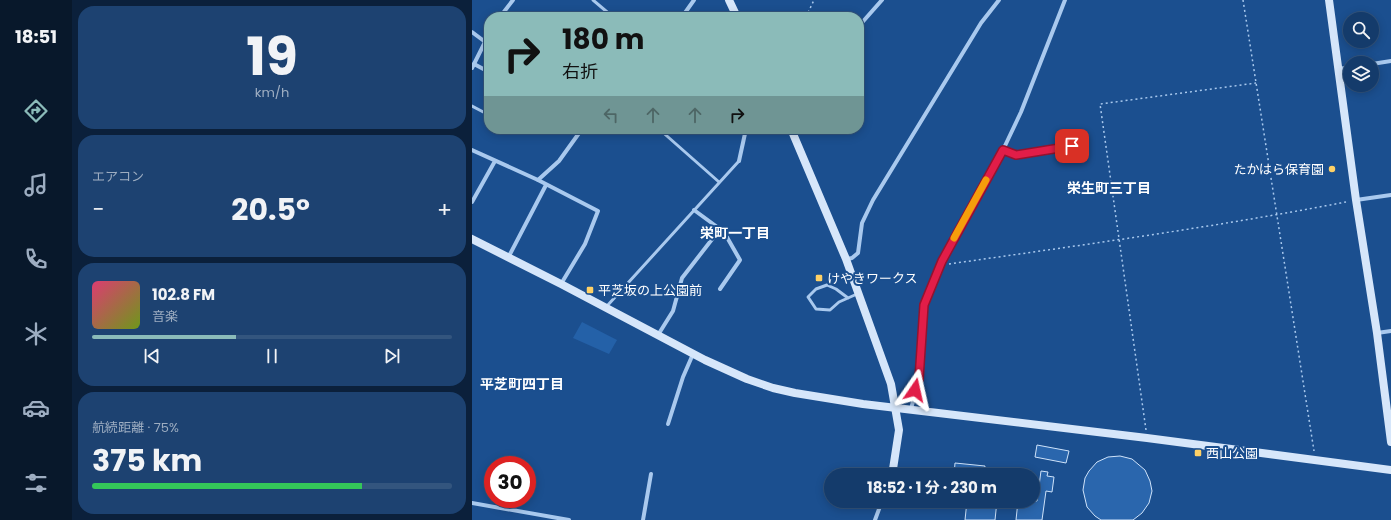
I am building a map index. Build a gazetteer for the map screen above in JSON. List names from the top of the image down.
{
  "districts": ["栄生町三丁目", "栄町一丁目", "平芝町四丁目"],
  "places": {
    "other": ["たかはら保育園"],
    "transit": ["けやきワークス", "平芝坂の上公園前", "西山公園"]
  },
  "page": {
    "tabs": "18:51",
    "tile": [
      ["19", "km/h"],
      "エアコン",
      ["航続距離 · 75%", "375 km"]
    ],
    "turn": ["180 m", "右折"],
    "heat": ["−", "20.5°", "+"],
    "song": ["102.8 FM", "音楽"],
    "limit": "30",
    "trip": "18:52 · 1 分 · 230 m"
  }
}
